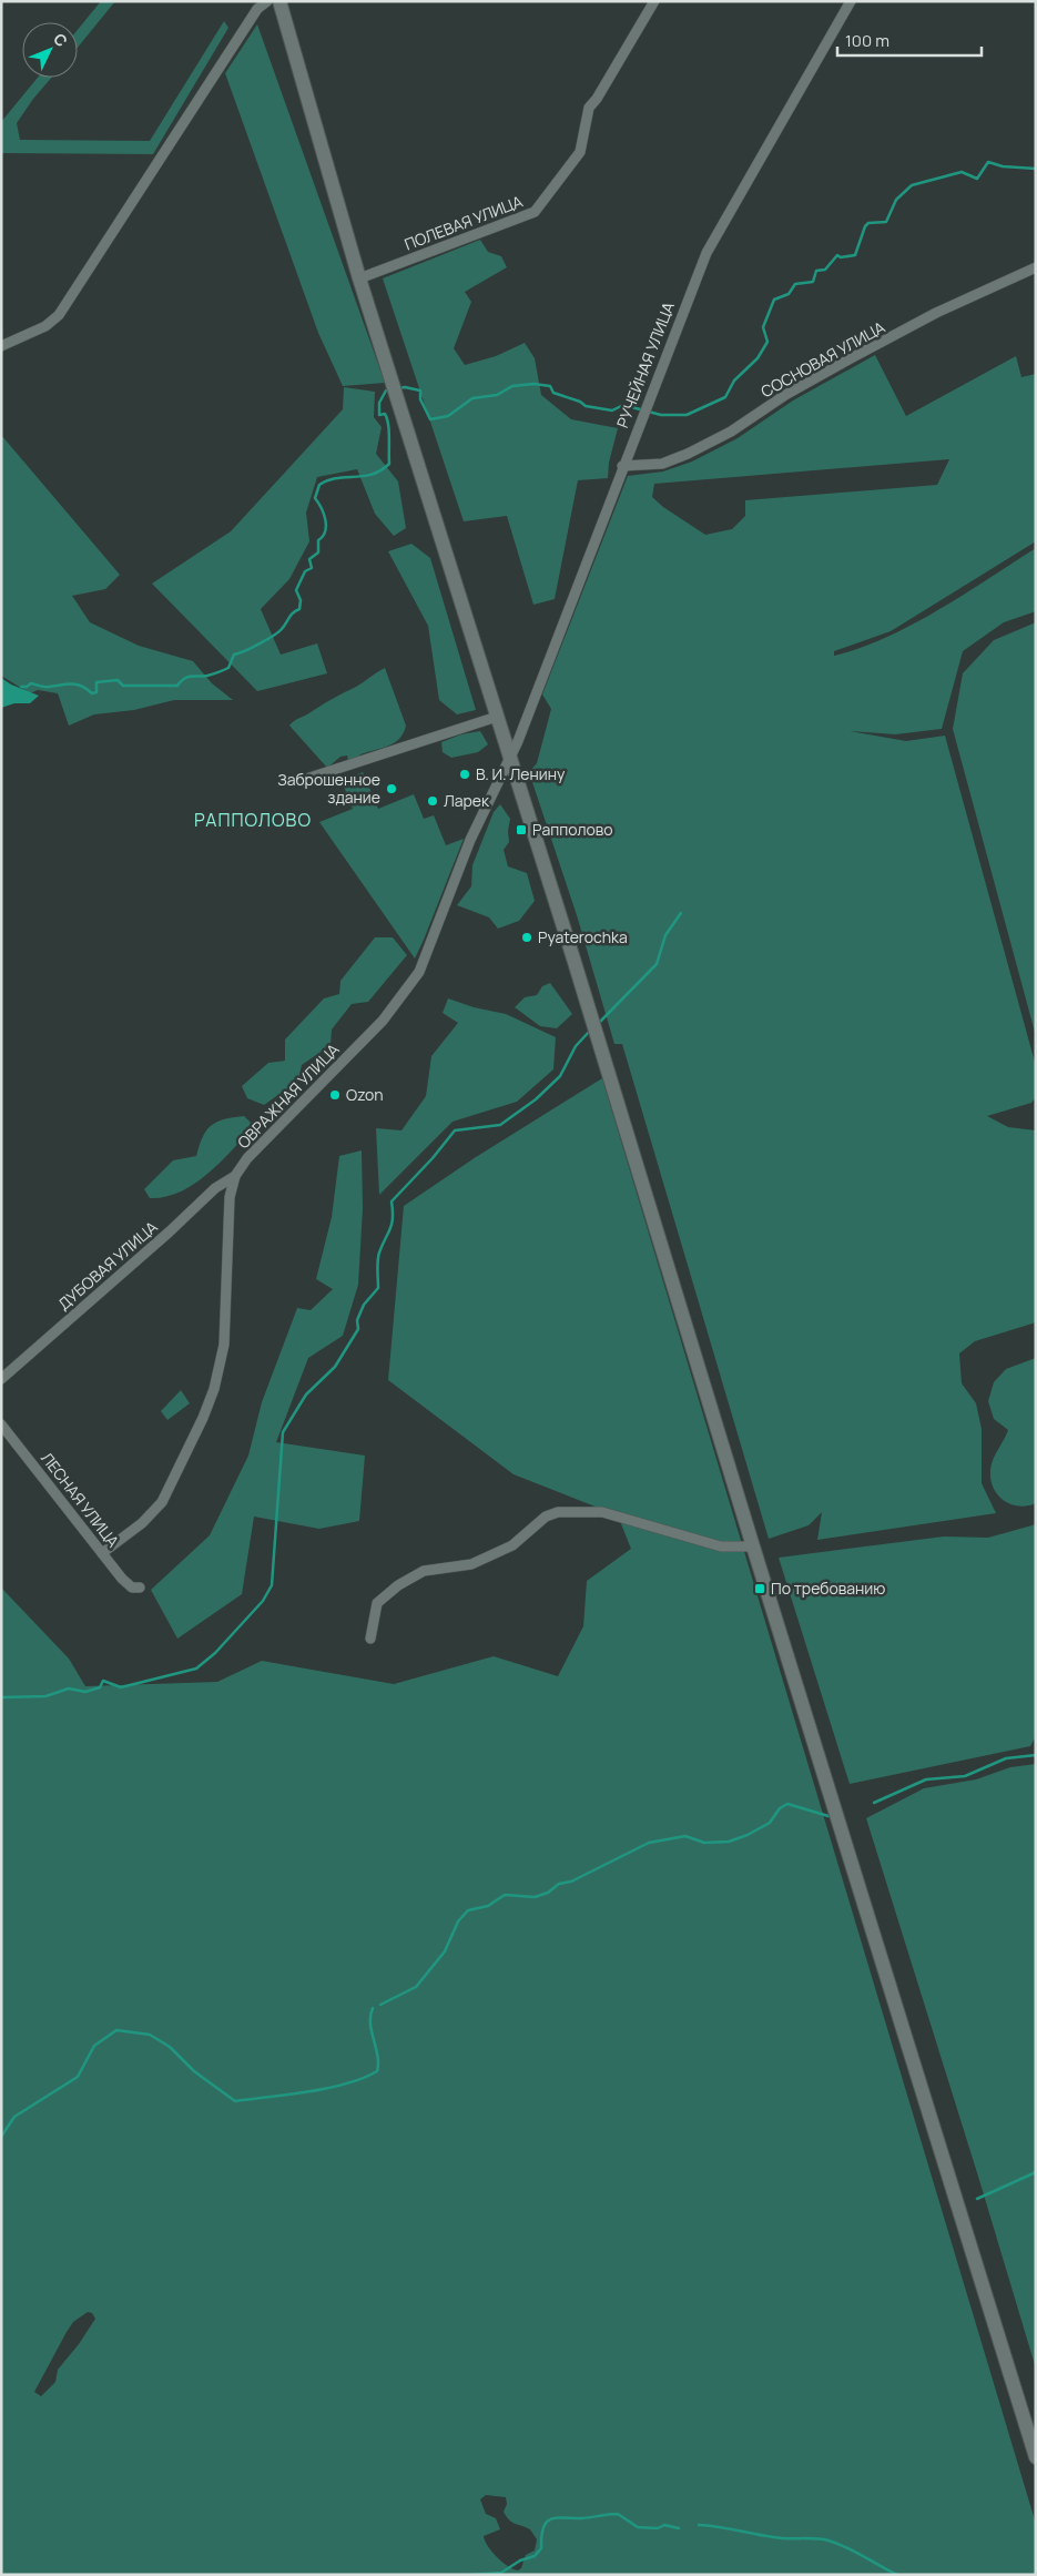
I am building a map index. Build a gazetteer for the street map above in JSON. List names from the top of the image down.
{
  "streets": {
    "street": [
      "ПОЛЕВАЯ УЛИЦА",
      "СОСНОВАЯ УЛИЦА",
      "РУЧЕЙНАЯ УЛИЦА",
      "ОВРАЖНАЯ УЛИЦА",
      "ДУБОВАЯ УЛИЦА",
      "ЛЕСНАЯ УЛИЦА"
    ]
  },
  "crossings": [
    ["СОСНОВАЯ УЛИЦА", "РУЧЕЙНАЯ УЛИЦА"],
    ["РУЧЕЙНАЯ УЛИЦА", "ОВРАЖНАЯ УЛИЦА"],
    ["ОВРАЖНАЯ УЛИЦА", "ДУБОВАЯ УЛИЦА"],
    ["ОВРАЖНАЯ УЛИЦА", "ЛЕСНАЯ УЛИЦА"]
  ],
  "districts": ["РАППОЛОВО"],
  "places": {
    "other": [
      "В. И. Ленину",
      "Заброшенное здание",
      "Ларек",
      "Pyaterochka",
      "Ozon"
    ],
    "transit": ["Рапполово", "По требованию"]
  },
  "scale_bar": "100 m",
  "north": "top right"
}
